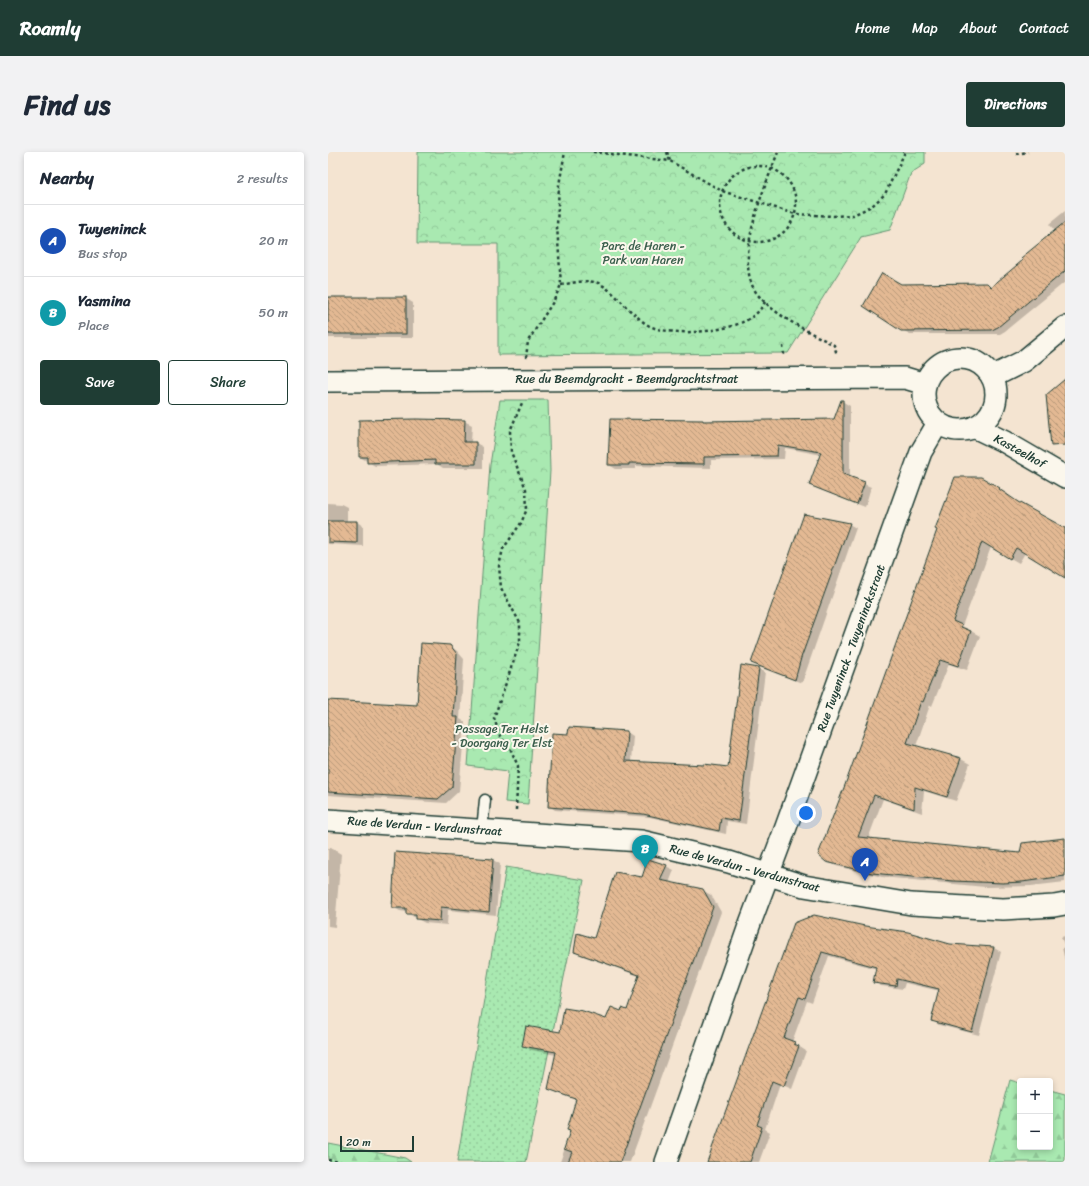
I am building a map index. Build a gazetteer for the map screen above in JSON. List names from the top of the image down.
{
  "streets": {
    "street": [
      "Rue du Beemdgracht - Beemdgrachtstraat",
      "Kasteelhof",
      "Rue Twyeninck - Twyeninckstraat",
      "Rue de Verdun - Verdunstraat"
    ]
  },
  "crossings": [
    ["Rue du Beemdgracht - Beemdgrachtstraat", "Kasteelhof"],
    ["Rue du Beemdgracht - Beemdgrachtstraat", "Rue Twyeninck - Twyeninckstraat"],
    ["Kasteelhof", "Rue Twyeninck - Twyeninckstraat"],
    ["Rue Twyeninck - Twyeninckstraat", "Rue de Verdun - Verdunstraat"]
  ],
  "parks": ["Parc de Haren - Park van Haren", "Passage Ter Helst - Doorgang Ter Elst"],
  "scale_bar": "20 m",
  "page": {
    "header": "Roamly",
    "nav": [
      "Home",
      "Map",
      "About",
      "Contact"
    ],
    "title": "Find us",
    "buttons": [
      "Directions",
      ["Save", "Share"]
    ],
    "heading": ["Nearby", "2 results"],
    "list": [
      {
        "mark": "A",
        "name": "Twyeninck",
        "note": "Bus stop",
        "value": "20 m"
      },
      {
        "mark": "B",
        "name": "Yasmina",
        "note": "Place",
        "value": "50 m"
      }
    ],
    "pins": ["B", "A"],
    "map_buttons": ["+", "−"],
    "scale": "20 m"
  }
}
